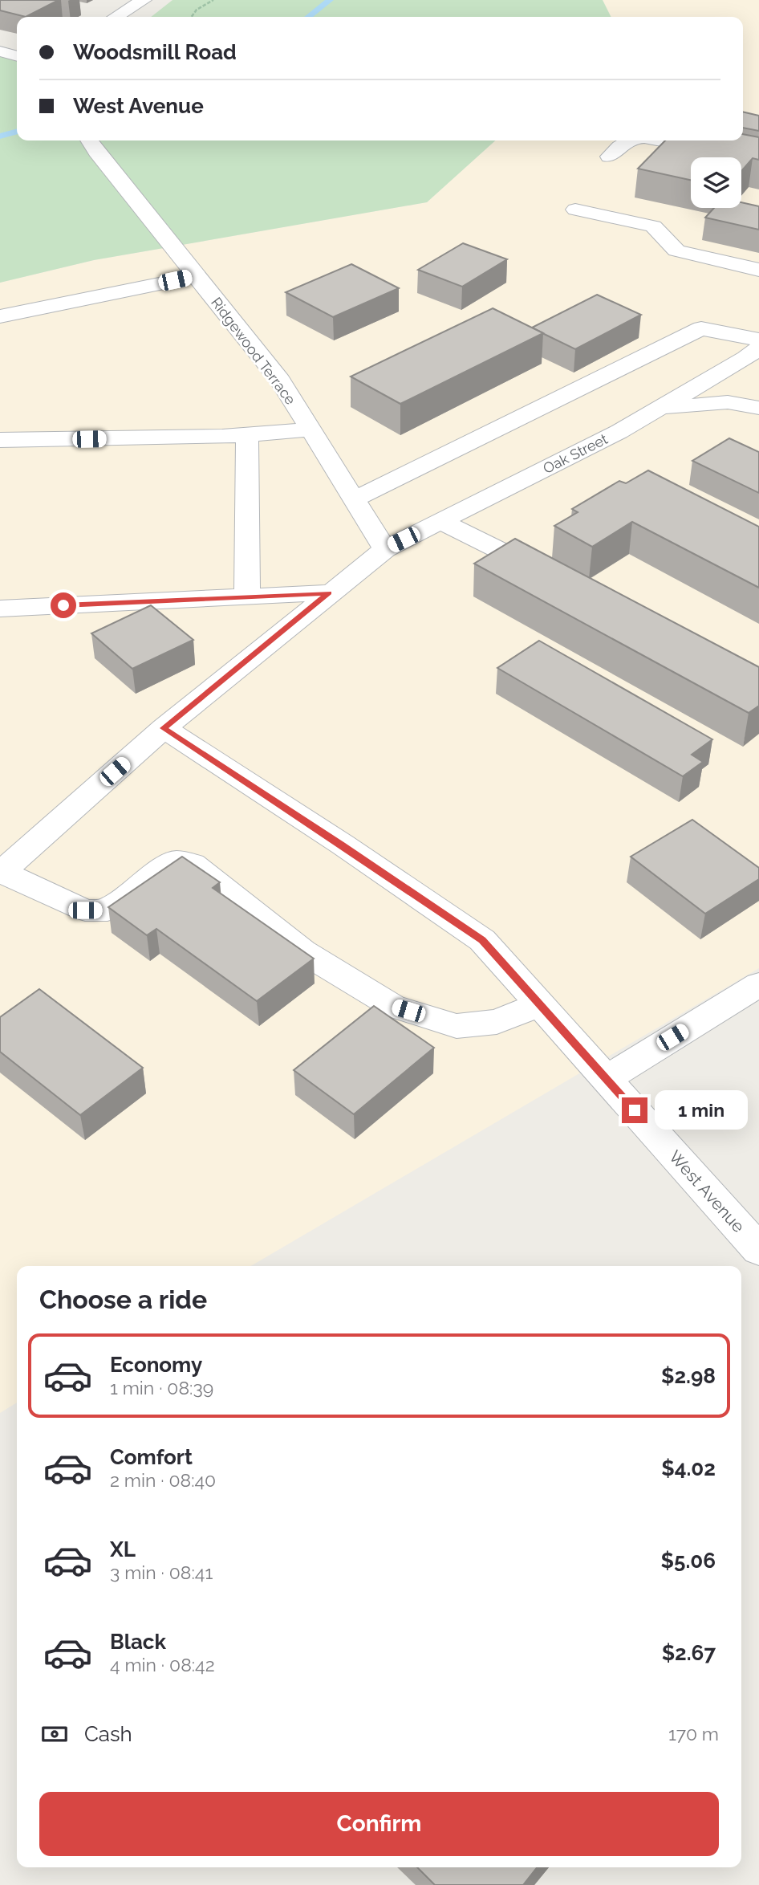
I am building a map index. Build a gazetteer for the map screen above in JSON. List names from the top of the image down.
{
  "streets": {
    "street": ["Ridgewood Terrace", "Oak Street", "West Avenue"]
  },
  "crossings": [
    ["Ridgewood Terrace", "Oak Street"],
    ["Oak Street", "West Avenue"]
  ],
  "page": {
    "banner": ["Woodsmill Road", "West Avenue"],
    "bubble": "1 min",
    "heading": "Choose a ride",
    "list": [
      {
        "name": "Economy",
        "note": "1 min · 08:39",
        "value": "$2.98"
      },
      {
        "name": "Comfort",
        "note": "2 min · 08:40",
        "value": "$4.02"
      },
      {
        "name": "XL",
        "note": "3 min · 08:41",
        "value": "$5.06"
      },
      {
        "name": "Black",
        "note": "4 min · 08:42",
        "value": "$2.67"
      }
    ],
    "pay": ["Cash", "170 m"],
    "buttons": "Confirm"
  }
}
